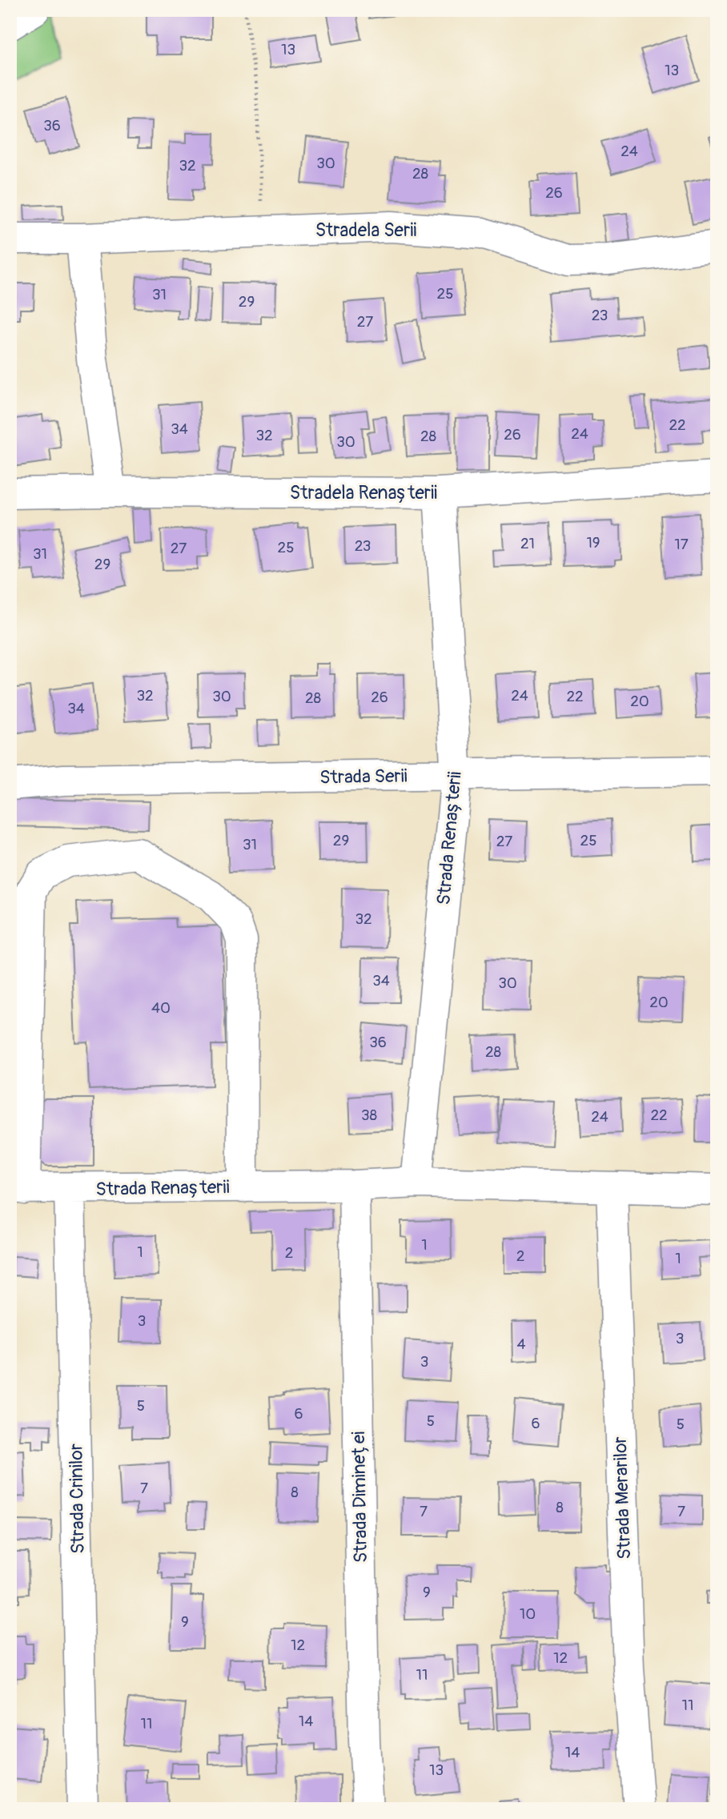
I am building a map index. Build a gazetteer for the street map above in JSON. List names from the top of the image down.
{
  "streets": {
    "street": [
      "Stradela Serii",
      "Stradela Renașterii",
      "Strada Serii",
      "Strada Renașterii",
      "Strada Dimineței",
      "Strada Merarilor",
      "Strada Crinilor"
    ]
  },
  "crossings": [
    ["Stradela Renașterii", "Strada Renașterii"],
    ["Strada Serii", "Strada Renașterii"],
    ["Strada Renașterii", "Strada Dimineței"],
    ["Strada Renașterii", "Strada Merarilor"],
    ["Strada Renașterii", "Strada Crinilor"]
  ],
  "house_numbers": [
    "13",
    "13",
    "36",
    "24",
    "30",
    "32",
    "28",
    "26",
    "25",
    "31",
    "29",
    "23",
    "27",
    "22",
    "34",
    "24",
    "26",
    "32",
    "28",
    "30",
    "19",
    "21",
    "17",
    "23",
    "25",
    "27",
    "31",
    "29",
    "32",
    "24",
    "30",
    "22",
    "26",
    "28",
    "20",
    "34",
    "29",
    "25",
    "27",
    "31",
    "32",
    "34",
    "30",
    "20",
    "40",
    "36",
    "28",
    "38",
    "22",
    "24",
    "1",
    "1",
    "2",
    "2",
    "1",
    "3",
    "3",
    "4",
    "3",
    "5",
    "6",
    "5",
    "6",
    "5",
    "7",
    "8",
    "8",
    "7",
    "7",
    "9",
    "10",
    "9",
    "12",
    "12",
    "11",
    "11",
    "14",
    "11",
    "14",
    "13"
  ]
}
